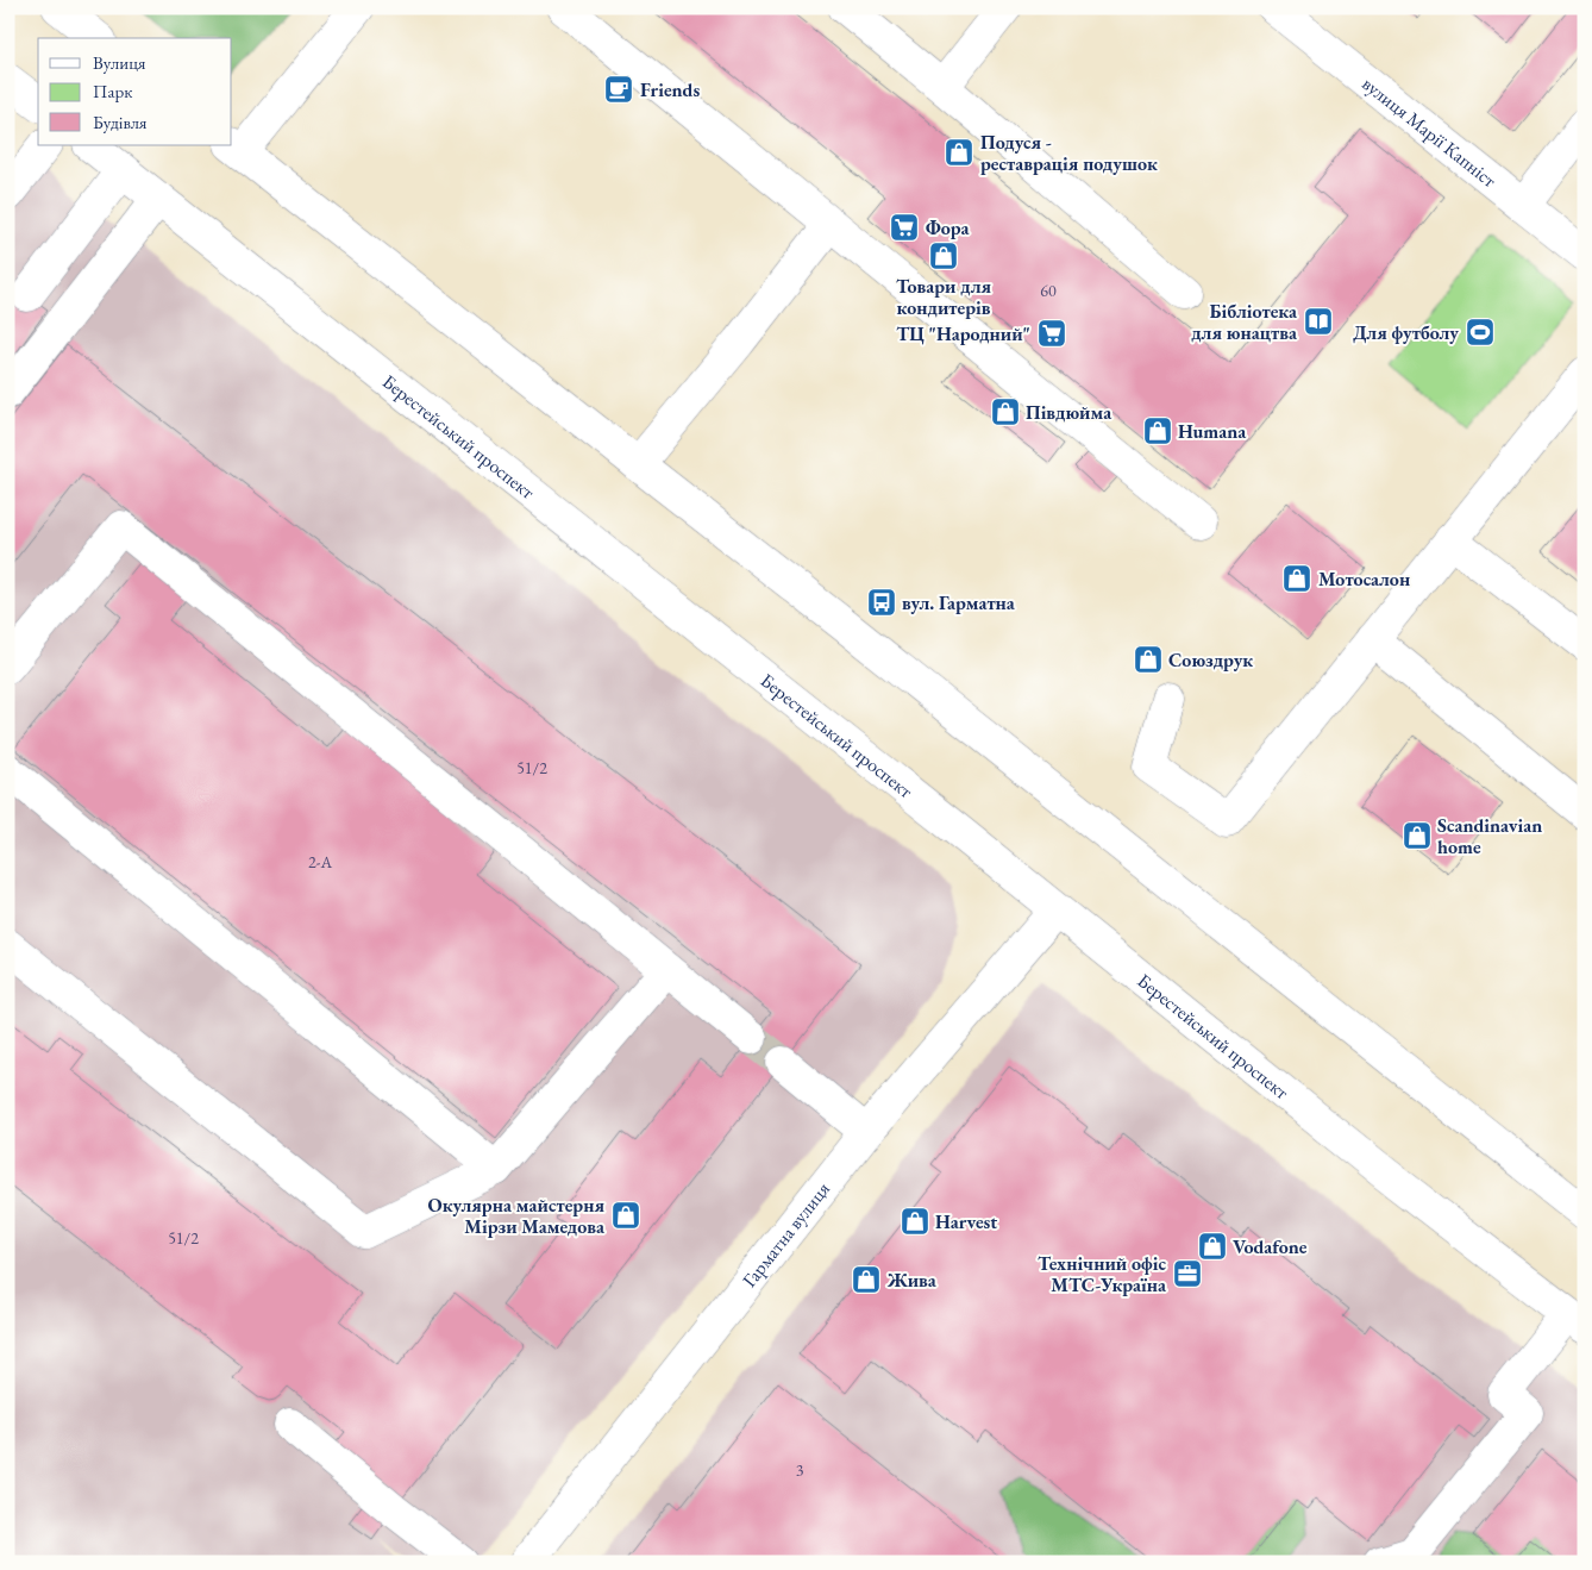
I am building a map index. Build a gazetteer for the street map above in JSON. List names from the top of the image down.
{
  "streets": {
    "main road": ["вулиця Марії Капніст", "Берестейський проспект", "Гарматна вулиця"]
  },
  "crossings": [
    ["Берестейський проспект", "Гарматна вулиця"]
  ],
  "places": {
    "cafe": ["Friends"],
    "shop": [
      "Подуся - реставрація подушок",
      "Товари для кондитерів",
      "Півдюйма",
      "Humana",
      "Мотосалон",
      "Союздрук",
      "Scandinavian home",
      "Окулярна майстерня Мірзи Мамедова",
      "Harvest",
      "Vodafone",
      "Жива"
    ],
    "supermarket": ["Фора", "ТЦ \"Народний\""],
    "library": ["Бібліотека для юнацтва"],
    "sports": ["Для футболу"],
    "bus stop": ["вул. Гарматна"],
    "office": ["Технічний офіс МТС-Україна"]
  },
  "house_numbers": [
    "60",
    "51/2",
    "2-А",
    "51/2",
    "3"
  ],
  "legend": ["Вулиця", "Парк", "Будівля"]
}
